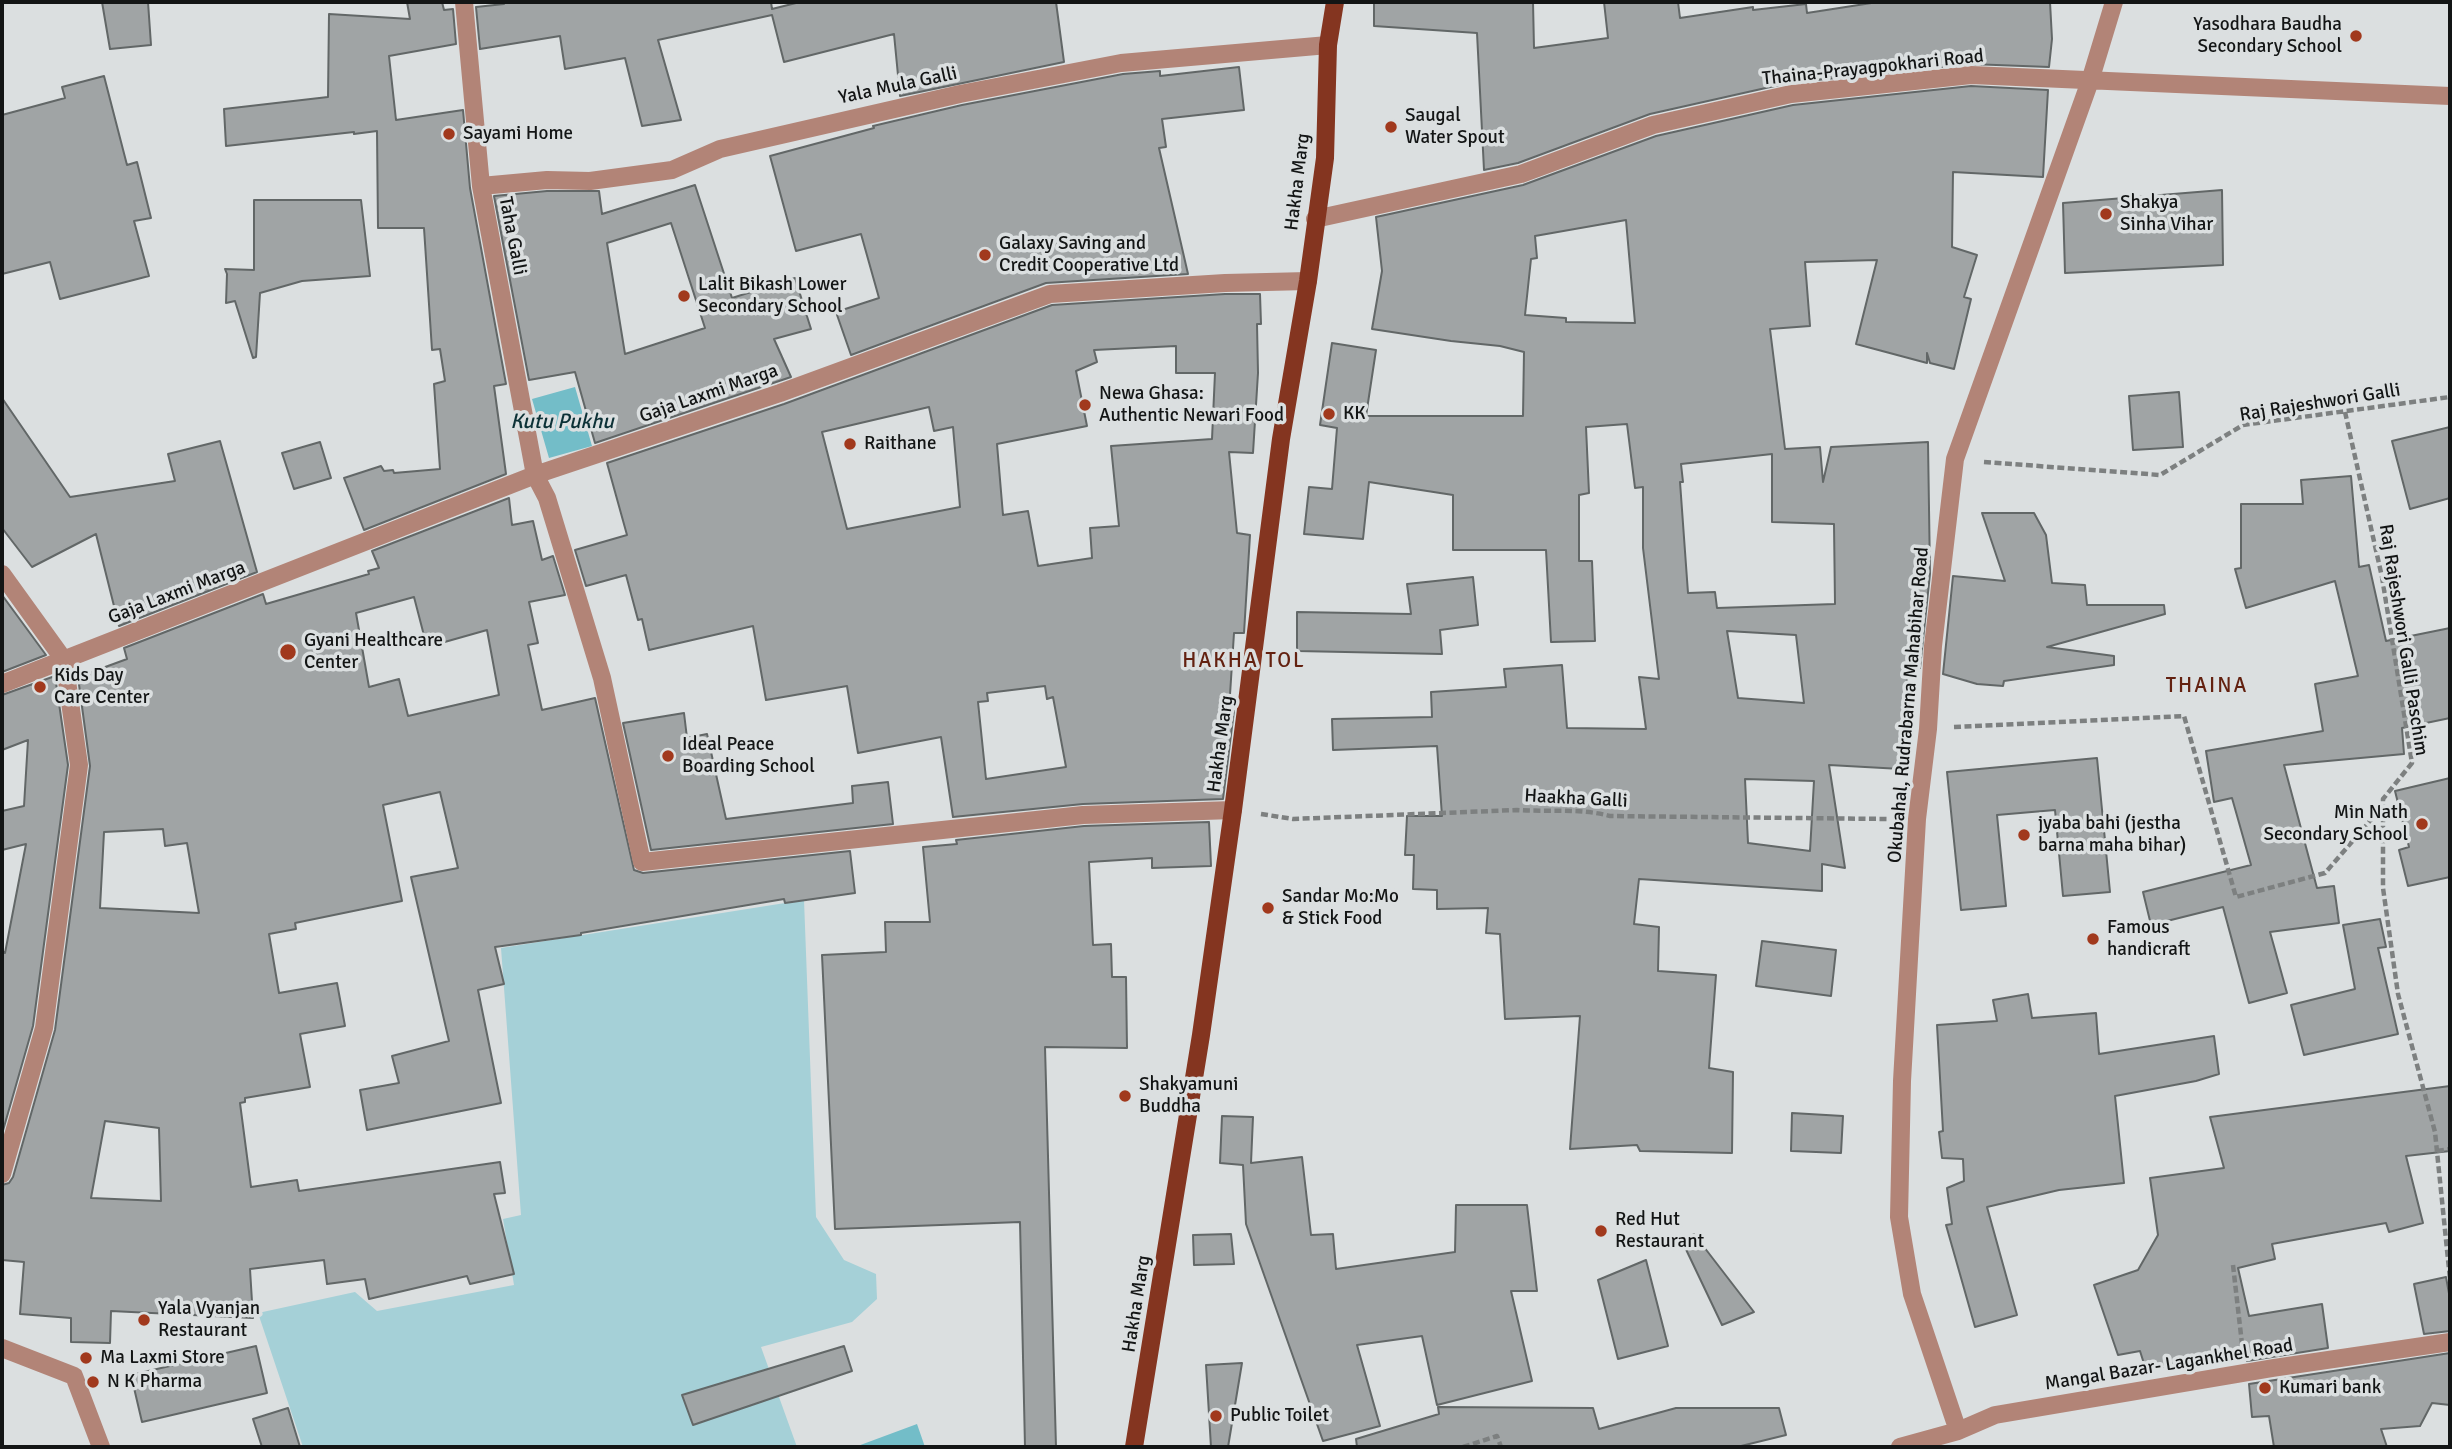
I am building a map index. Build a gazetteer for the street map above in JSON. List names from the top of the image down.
{
  "streets": {
    "main road": ["Hakha Marg"],
    "street": [
      "Thaina-Prayagpokhari Road",
      "Yala Mula Galli",
      "Taha Galli",
      "Gaja Laxmi Marga",
      "Okubahal, Rudrabarna Mahabihar Road",
      "Mangal Bazar- Lagankhel Road"
    ],
    "path": ["Raj Rajeshwori Galli", "Raj Rajeshwori Galli Paschim", "Haakha Galli"]
  },
  "crossings": [
    ["Thaina-Prayagpokhari Road", "Hakha Marg"],
    ["Thaina-Prayagpokhari Road", "Okubahal, Rudrabarna Mahabihar Road"],
    ["Yala Mula Galli", "Hakha Marg"],
    ["Yala Mula Galli", "Taha Galli"],
    ["Hakha Marg", "Taha Galli"],
    ["Hakha Marg", "Gaja Laxmi Marga"],
    ["Hakha Marg", "Haakha Galli"],
    ["Taha Galli", "Gaja Laxmi Marga"],
    ["Taha Galli", "Haakha Galli"],
    ["Raj Rajeshwori Galli", "Raj Rajeshwori Galli Paschim"],
    ["Raj Rajeshwori Galli", "Okubahal, Rudrabarna Mahabihar Road"],
    ["Raj Rajeshwori Galli Paschim", "Okubahal, Rudrabarna Mahabihar Road"],
    ["Okubahal, Rudrabarna Mahabihar Road", "Haakha Galli"],
    ["Okubahal, Rudrabarna Mahabihar Road", "Mangal Bazar- Lagankhel Road"]
  ],
  "districts": ["HAKHA TOL", "THAINA"],
  "water": ["Kutu Pukhu"],
  "places": [
    "Yasodhara Baudha Secondary School",
    "Saugal Water Spout",
    "Sayami Home",
    "Shakya Sinha Vihar",
    "Galaxy Saving and Credit Cooperative Ltd",
    "Lalit Bikash Lower Secondary School",
    "Newa Ghasa: Authentic Newari Food",
    "KK",
    "Raithane",
    "Gyani Healthcare Center",
    "Kids Day Care Center",
    "Ideal Peace Boarding School",
    "Min Nath Secondary School",
    "jyaba bahi (jestha barna maha bihar)",
    "Sandar Mo:Mo & Stick Food",
    "Famous handicraft",
    "Shakyamuni Buddha",
    "Red Hut Restaurant",
    "Yala Vyanjan Restaurant",
    "Ma Laxmi Store",
    "N K Pharma",
    "Kumari bank",
    "Public Toilet"
  ]
}
